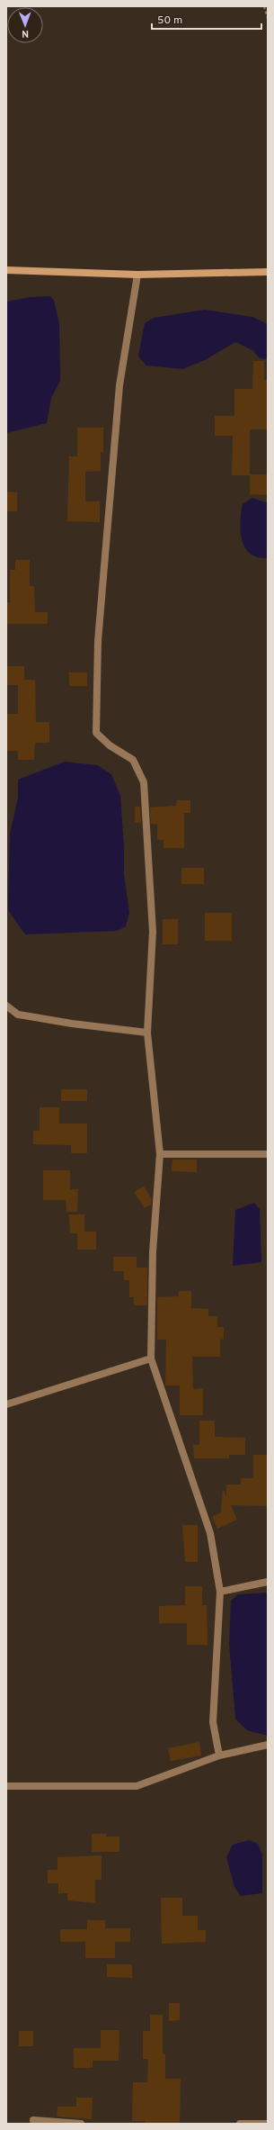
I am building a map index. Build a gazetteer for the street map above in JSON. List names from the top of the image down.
{
  "scale_bar": "50 m",
  "north": "bottom"
}
